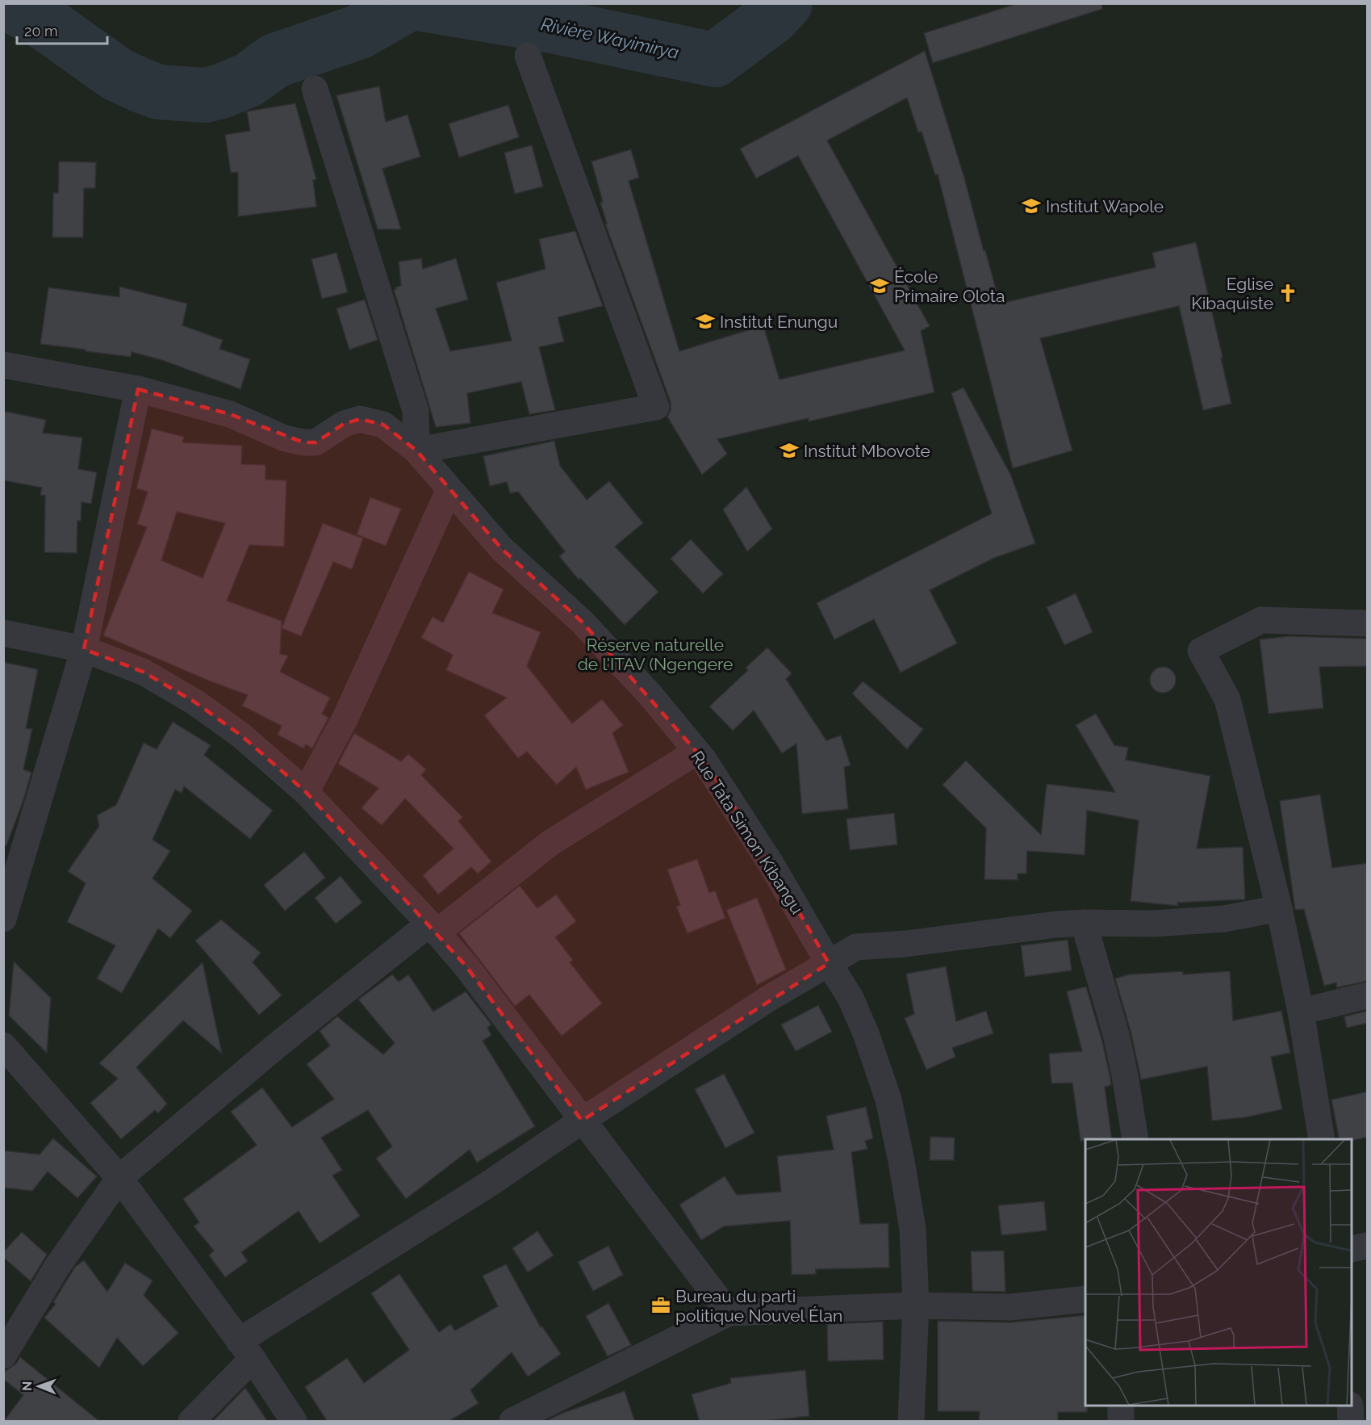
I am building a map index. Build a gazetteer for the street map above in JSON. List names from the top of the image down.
{
  "streets": {
    "street": ["Rue Tata Simon Kibangu"]
  },
  "water": ["Rivière Wayimirya"],
  "parks": ["Réserve naturelle de l'ITAV (Ngengere"],
  "places": {
    "school or university": [
      "Institut Wapole",
      "École Primaire Olota",
      "Institut Enungu",
      "Institut Mbovote"
    ],
    "church": ["Eglise Kibaquiste"],
    "office": ["Bureau du parti politique Nouvel Élan"]
  },
  "scale_bar": "20 m",
  "north": "left"
}
